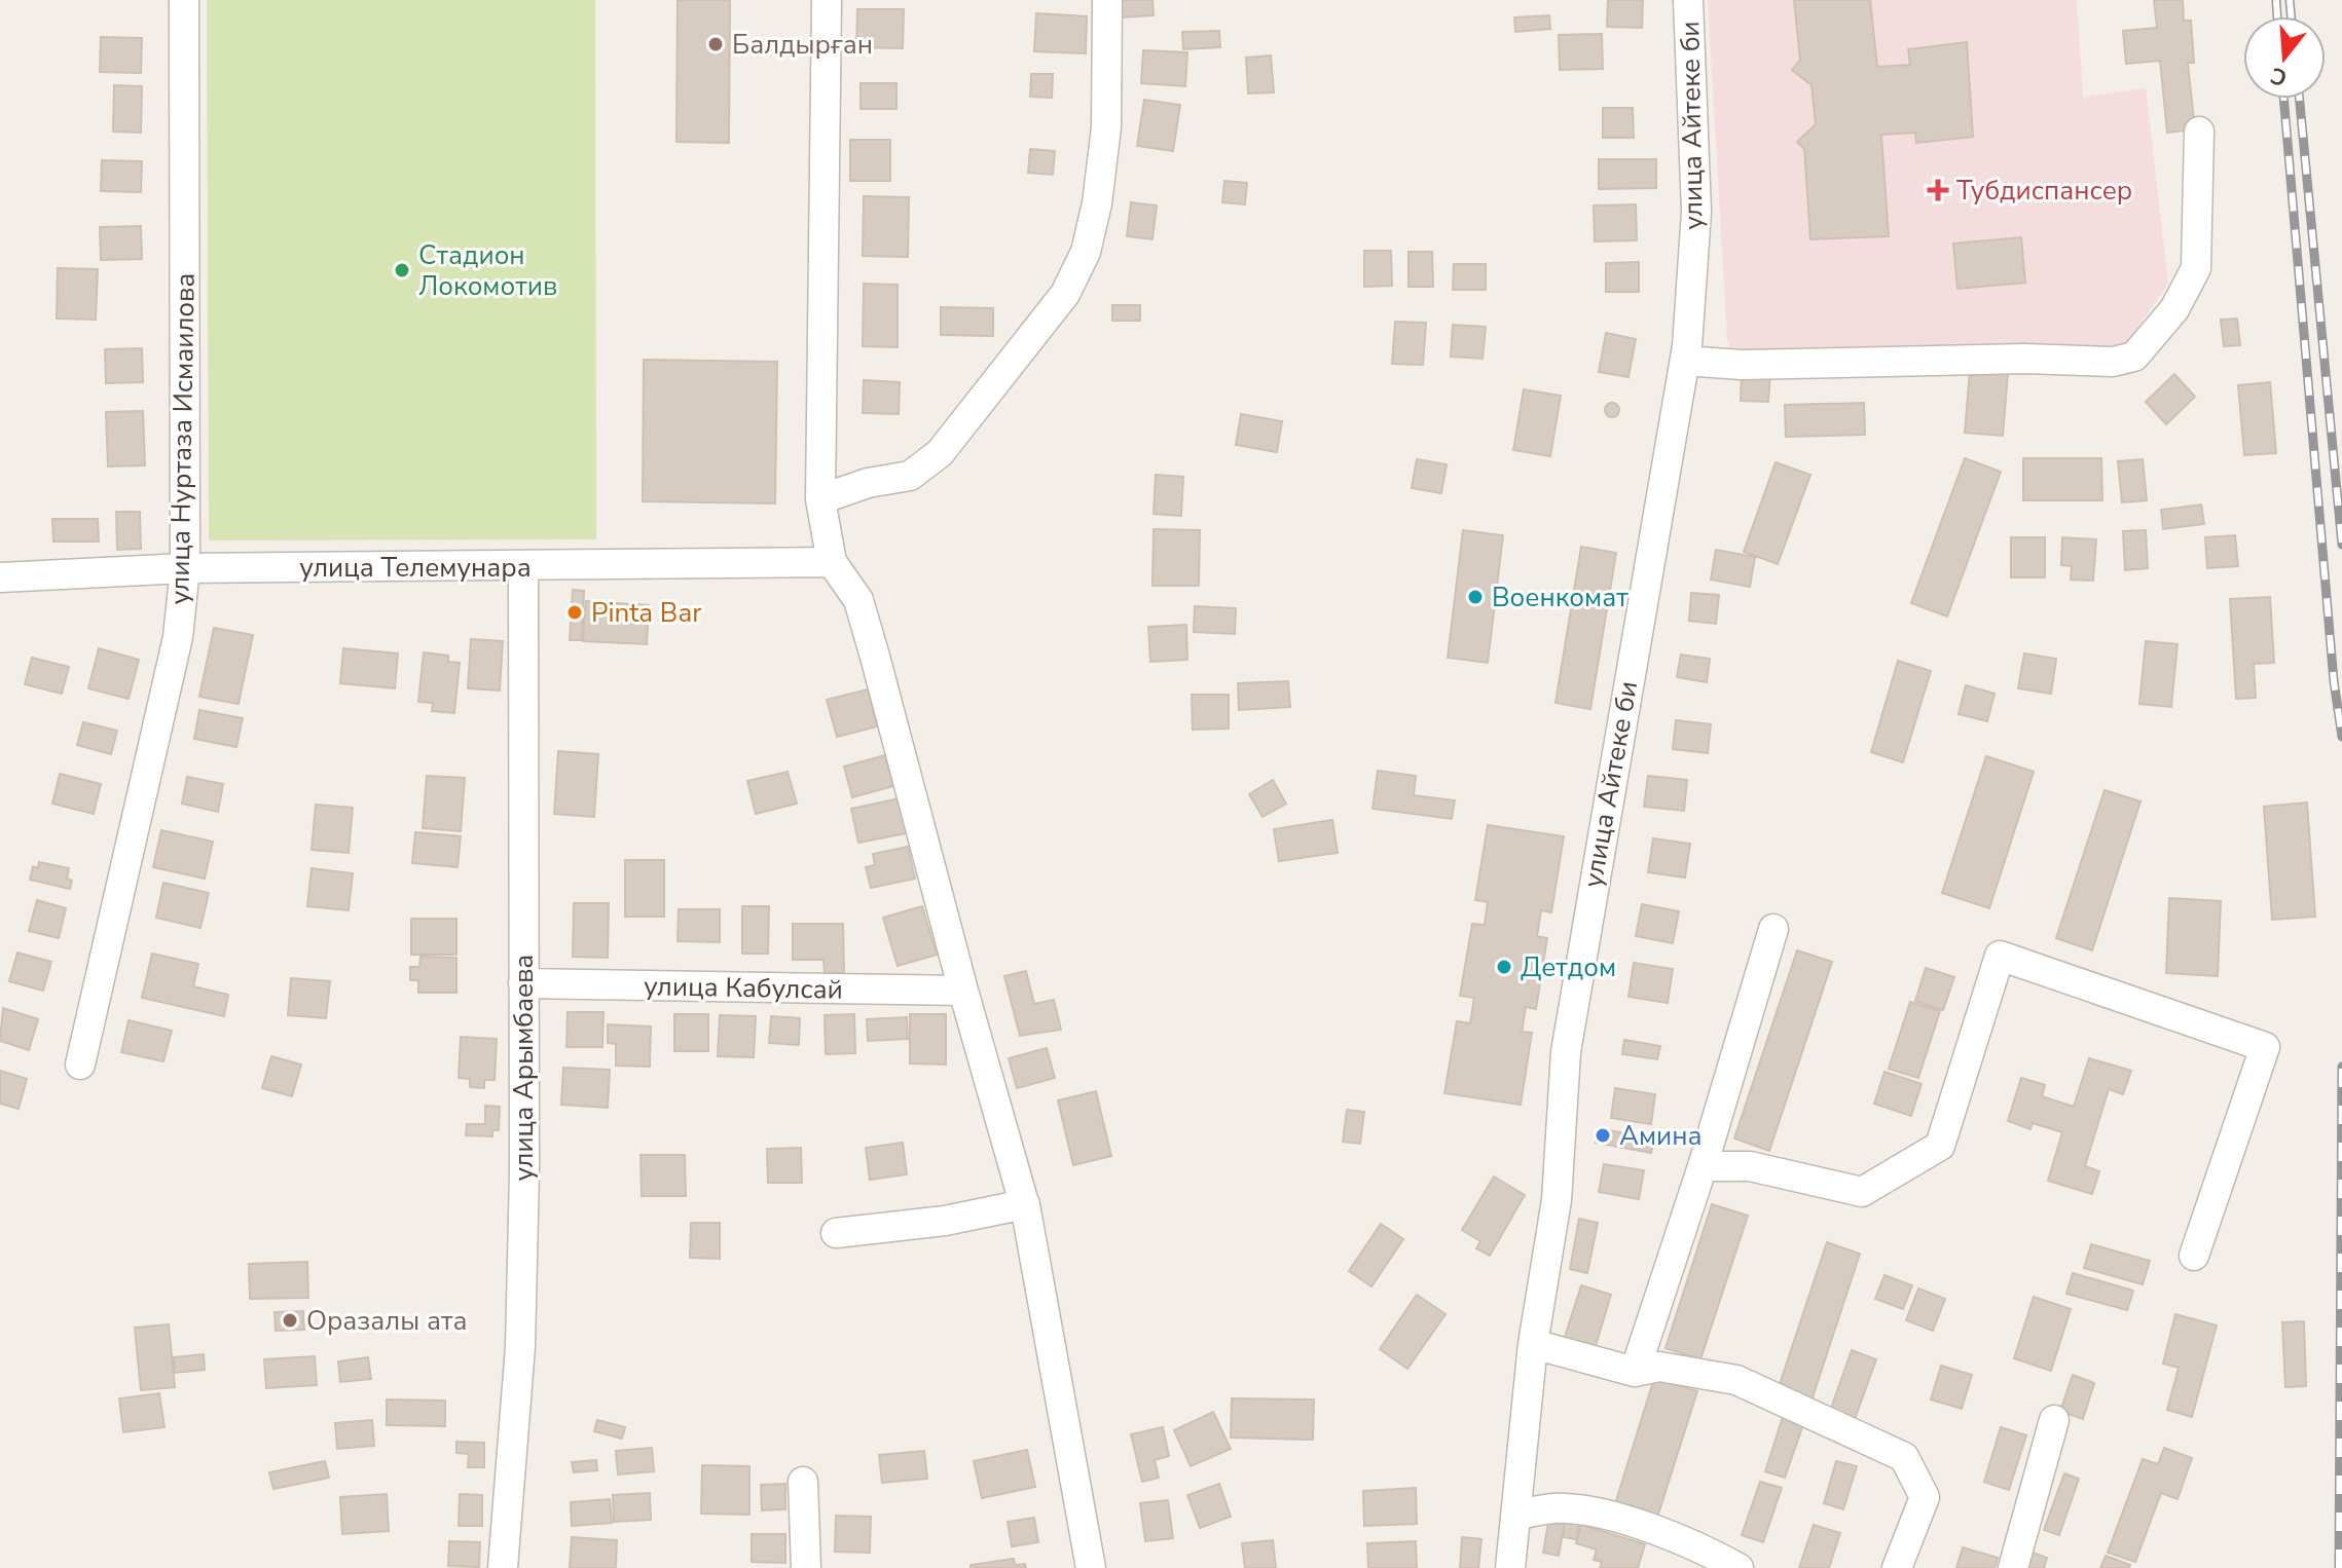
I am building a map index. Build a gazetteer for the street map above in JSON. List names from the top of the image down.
{
  "streets": {
    "street": [
      "улица Айтеке би",
      "улица Нуртаза Исмаилова",
      "улица Телемунара",
      "улица Кабулсай",
      "улица Арымбаева"
    ]
  },
  "crossings": [
    ["улица Нуртаза Исмаилова", "улица Телемунара"],
    ["улица Телемунара", "улица Арымбаева"],
    ["улица Кабулсай", "улица Арымбаева"]
  ],
  "places": {
    "other": [
      "Балдырған",
      "Стадион Локомотив",
      "Военкомат",
      "Pinta Bar",
      "Детдом",
      "Амина",
      "Оразалы ата"
    ],
    "health": ["Тубдиспансер"]
  },
  "north": "bottom"
}
